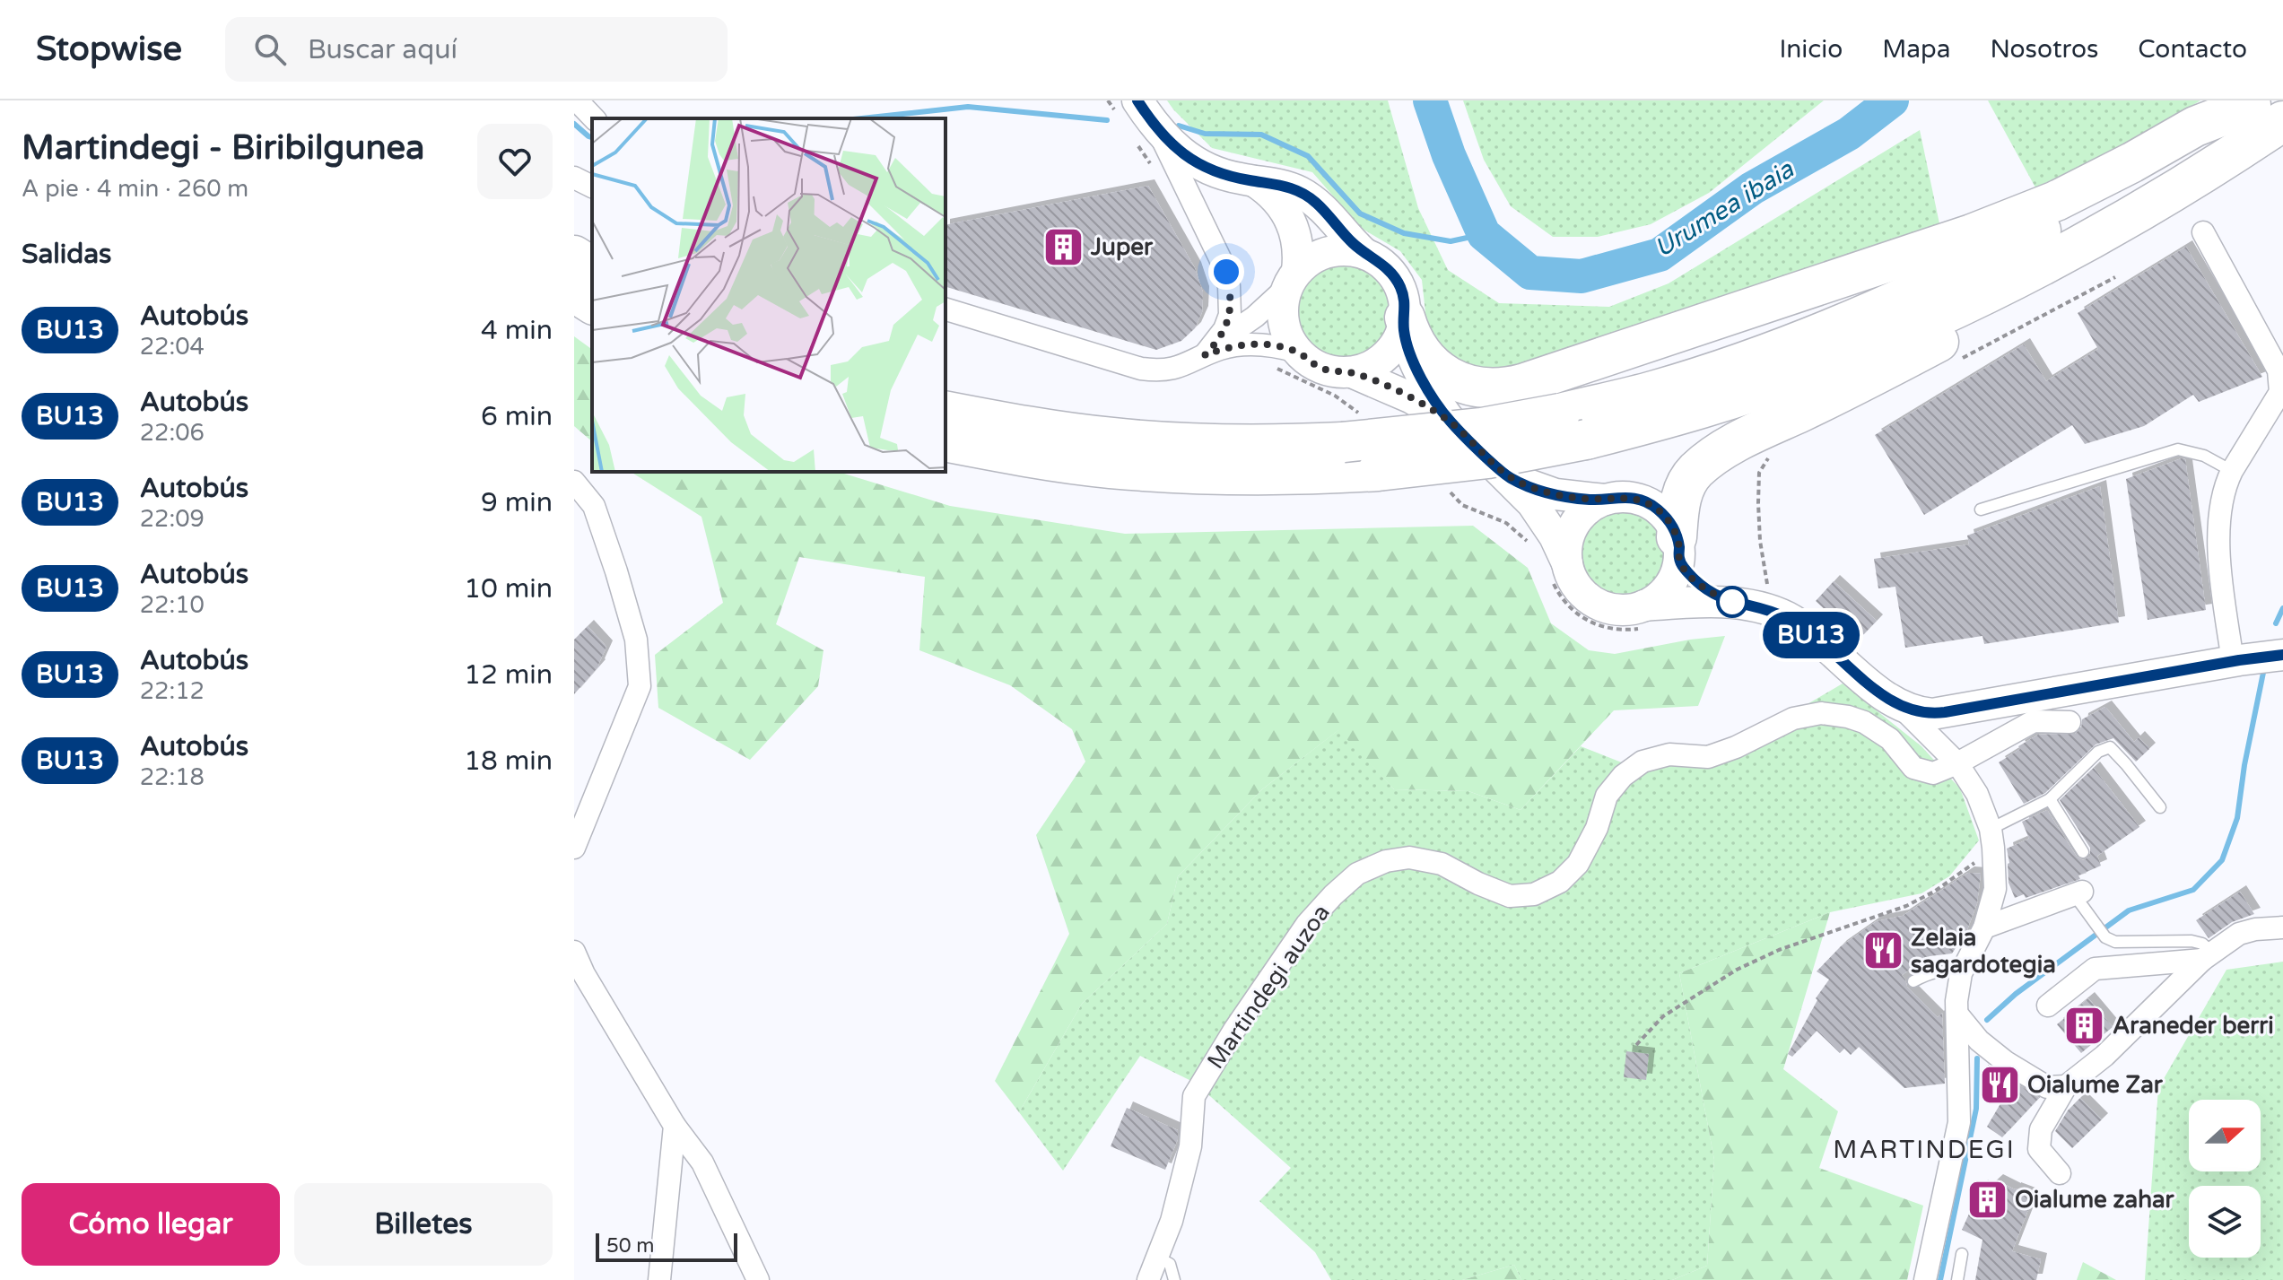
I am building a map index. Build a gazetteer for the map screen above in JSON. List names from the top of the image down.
{
  "streets": {
    "street": ["Martindegi auzoa"]
  },
  "districts": ["MARTINDEGI"],
  "water": ["Urumea ibaia"],
  "places": {
    "building": ["Juper", "Araneder berri", "Oialume zahar"],
    "restaurant": ["Zelaia sagardotegia", "Oialume Zar"]
  },
  "lines": ["bus line BU13"],
  "scale_bar": "50 m",
  "north": "right",
  "page": {
    "header": "Stopwise",
    "search": "Buscar aquí",
    "nav": [
      "Inicio",
      "Mapa",
      "Nosotros",
      "Contacto"
    ],
    "heading": [
      ["Martindegi - Biribilgunea", "A pie · 4 min · 260 m"],
      "Salidas"
    ],
    "on_map": "BU13",
    "list": [
      {
        "mark": "BU13",
        "name": "Autobús",
        "note": "22:04",
        "value": "4 min"
      },
      {
        "mark": "BU13",
        "name": "Autobús",
        "note": "22:06",
        "value": "6 min"
      },
      {
        "mark": "BU13",
        "name": "Autobús",
        "note": "22:09",
        "value": "9 min"
      },
      {
        "mark": "BU13",
        "name": "Autobús",
        "note": "22:10",
        "value": "10 min"
      },
      {
        "mark": "BU13",
        "name": "Autobús",
        "note": "22:12",
        "value": "12 min"
      },
      {
        "mark": "BU13",
        "name": "Autobús",
        "note": "22:18",
        "value": "18 min"
      }
    ],
    "buttons": ["Cómo llegar", "Billetes"],
    "scale": "50 m"
  }
}
